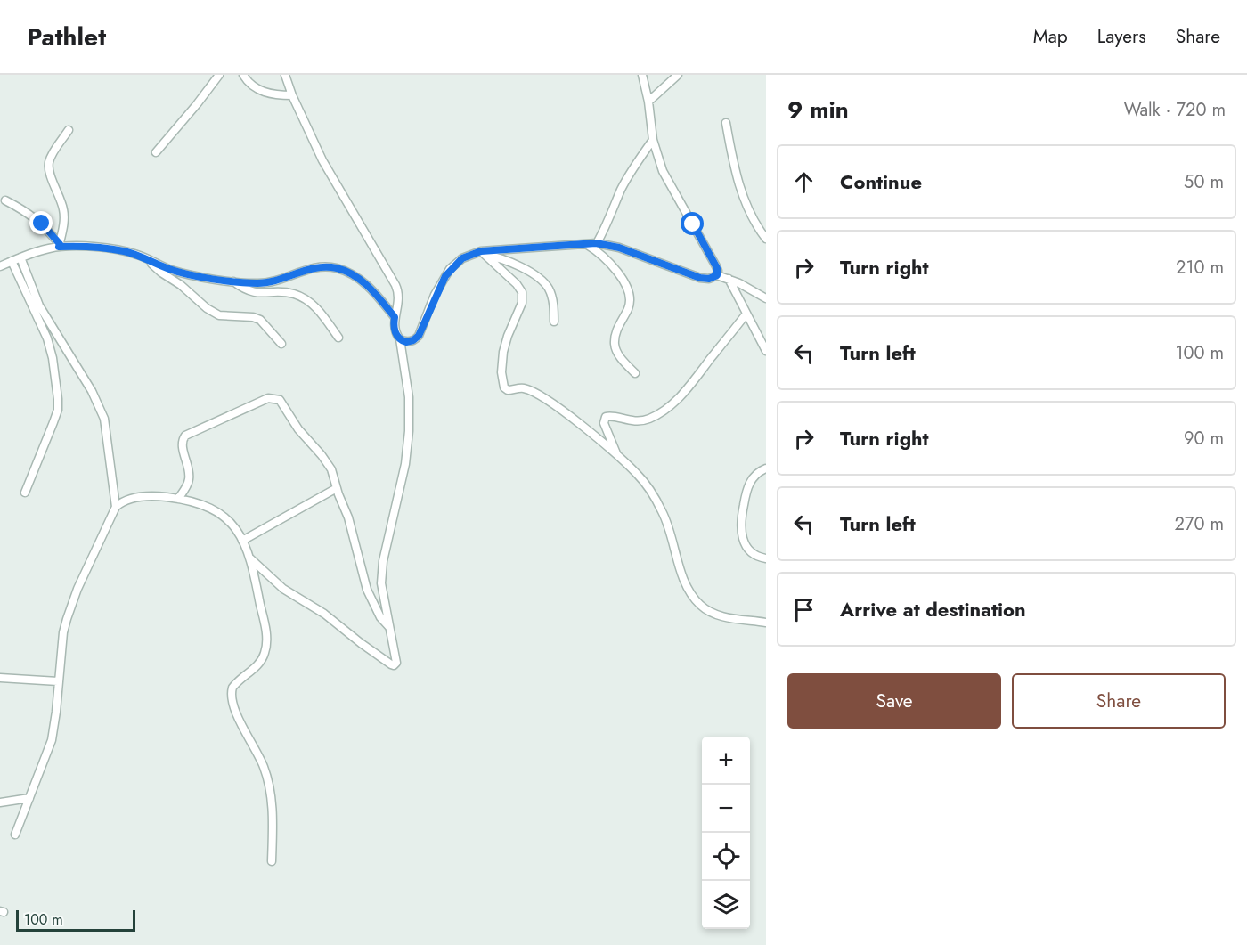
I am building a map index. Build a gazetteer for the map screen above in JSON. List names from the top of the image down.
{
  "scale_bar": "100 m",
  "page": {
    "header": "Pathlet",
    "nav": ["Map", "Layers", "Share"],
    "heading": ["9 min", "Walk · 720 m"],
    "list": [
      ["Continue", "50 m"],
      ["Turn right", "210 m"],
      ["Turn left", "100 m"],
      ["Turn right", "90 m"],
      ["Turn left", "270 m"],
      "Arrive at destination"
    ],
    "buttons": ["Save", "Share"],
    "map_buttons": ["+", "−"],
    "scale": "100 m"
  }
}
